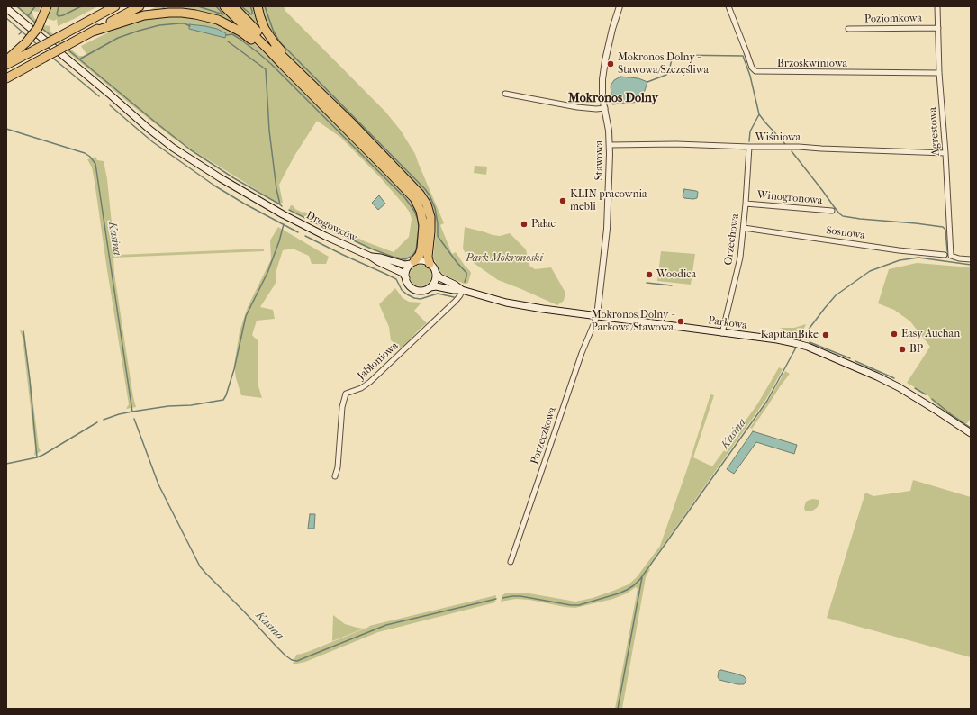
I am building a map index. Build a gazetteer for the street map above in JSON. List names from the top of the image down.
{
  "streets": {
    "main road": ["Drogowców", "Parkowa"],
    "street": [
      "Poziomkowa",
      "Brzoskwiniowa",
      "Agrestowa",
      "Wiśniowa",
      "Stawowa",
      "Winogronowa",
      "Sosnowa",
      "Orzechowa",
      "Jabłoniowa",
      "Porzeczkowa"
    ]
  },
  "crossings": [
    ["Poziomkowa", "Agrestowa"],
    ["Brzoskwiniowa", "Agrestowa"],
    ["Agrestowa", "Wiśniowa"],
    ["Wiśniowa", "Stawowa"],
    ["Wiśniowa", "Orzechowa"],
    ["Stawowa", "Parkowa"],
    ["Stawowa", "Porzeczkowa"],
    ["Winogronowa", "Orzechowa"],
    ["Drogowców", "Parkowa"],
    ["Sosnowa", "Orzechowa"],
    ["Orzechowa", "Parkowa"],
    ["Parkowa", "Jabłoniowa"],
    ["Parkowa", "Porzeczkowa"]
  ],
  "districts": ["Mokronos Dolny"],
  "water": ["Kasina"],
  "parks": ["Park Mokronoski"],
  "places": [
    "Mokronos Dolny - Stawowa/Szczęśliwa",
    "KLIN pracownia mebli",
    "Pałac",
    "Woodica",
    "Mokronos Dolny - Parkowa/Stawowa",
    "Easy Auchan",
    "KapitanBike",
    "BP"
  ]
}
